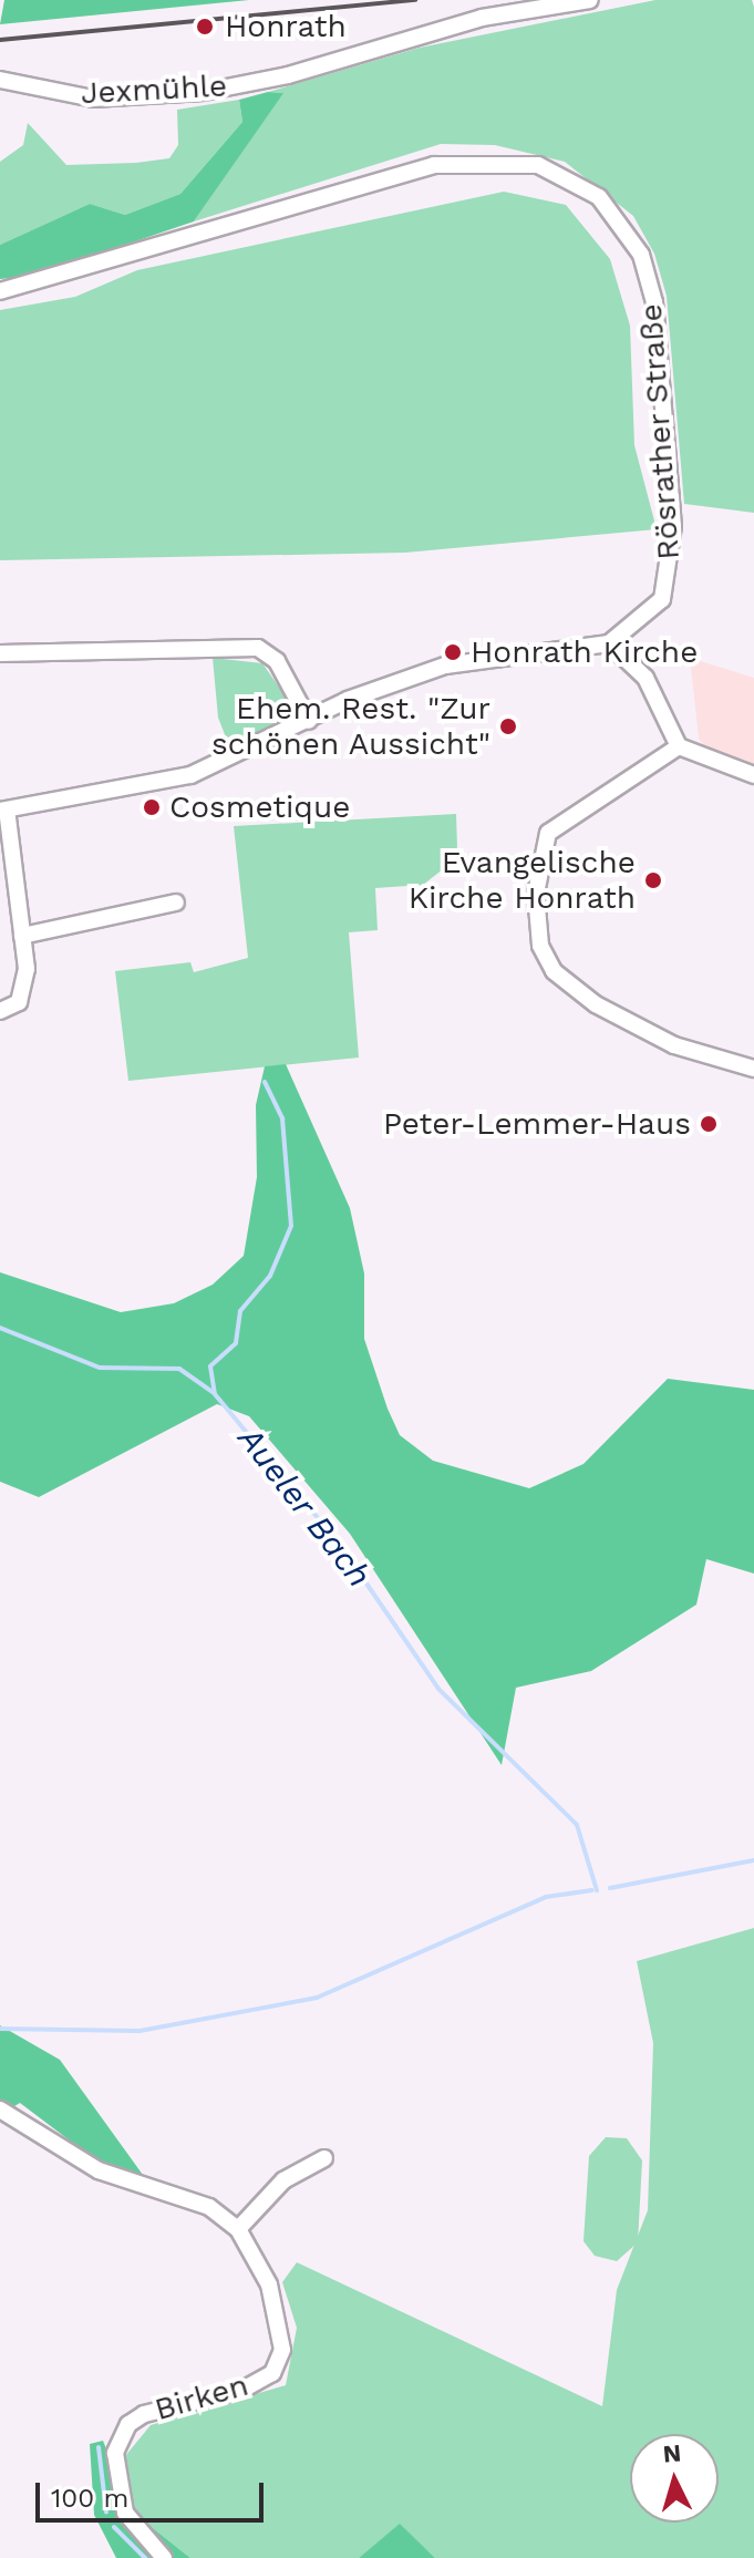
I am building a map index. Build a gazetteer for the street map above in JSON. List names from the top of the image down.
{
  "streets": {
    "street": ["Jexmühle", "Rösrather Straße", "Birken"]
  },
  "water": ["Aueler Bach"],
  "places": [
    "Honrath",
    "Honrath Kirche",
    "Ehem. Rest. \"Zur schönen Aussicht\"",
    "Cosmetique",
    "Evangelische Kirche Honrath",
    "Peter-Lemmer-Haus"
  ],
  "scale_bar": "100 m",
  "north": "top"
}
